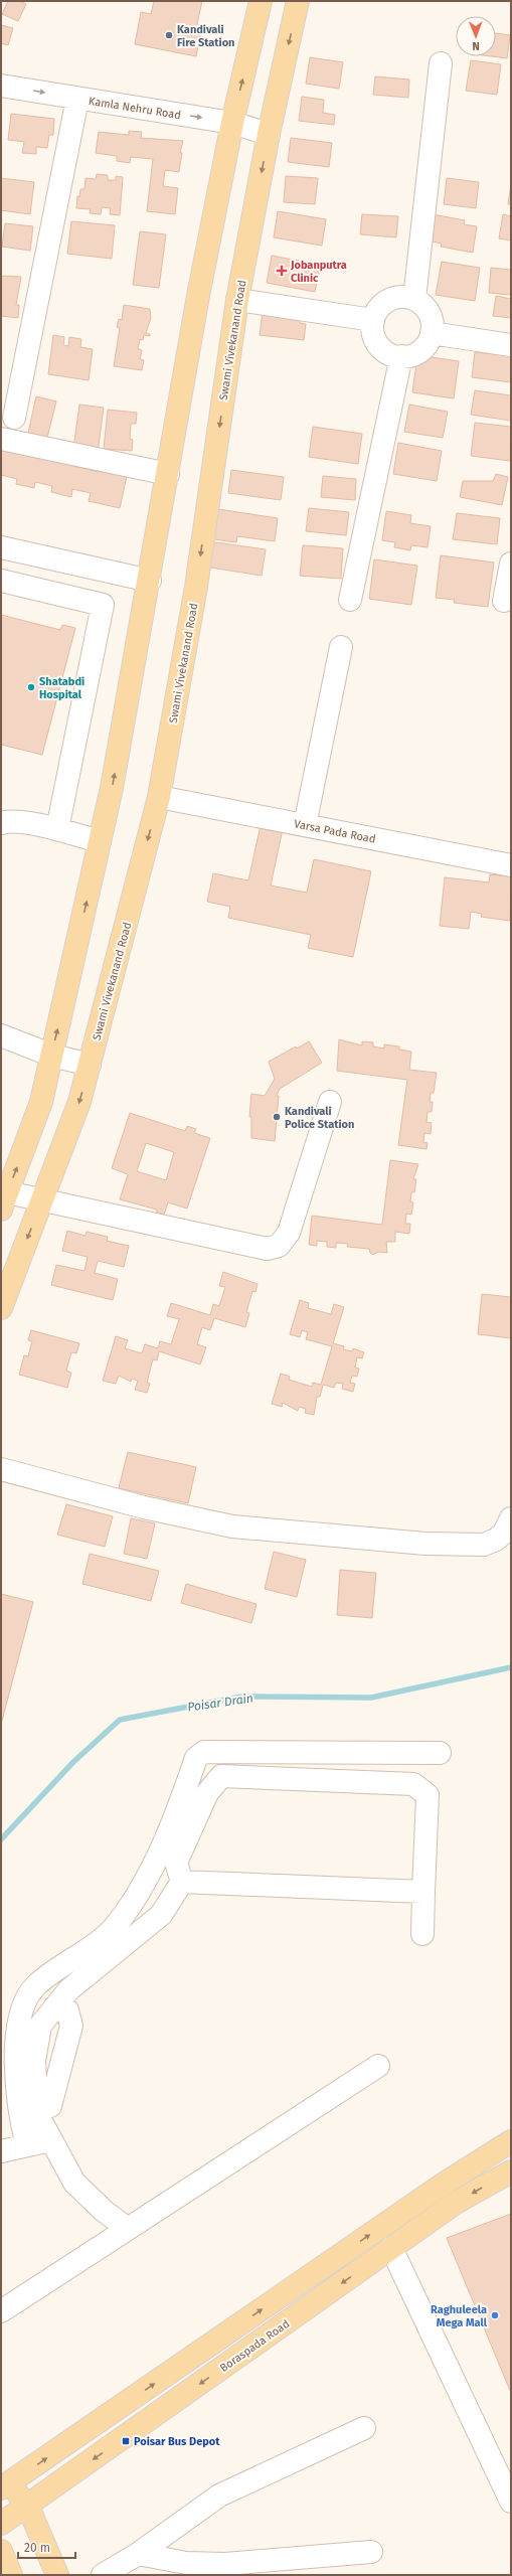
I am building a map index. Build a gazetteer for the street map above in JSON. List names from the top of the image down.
{
  "streets": {
    "main road": ["Swami Vivekanand Road", "Boraspada Road"],
    "street": ["Kamla Nehru Road", "Varsa Pada Road"]
  },
  "crossings": [
    ["Kamla Nehru Road", "Swami Vivekanand Road"],
    ["Swami Vivekanand Road", "Varsa Pada Road"]
  ],
  "one_way": ["Kamla Nehru Road"],
  "water": ["Poisar Drain"],
  "places": {
    "other": [
      "Kandivali Fire Station",
      "Shatabdi Hospital",
      "Kandivali Police Station",
      "Raghuleela Mega Mall"
    ],
    "health": ["Jobanputra Clinic"],
    "transit": ["Poisar Bus Depot"]
  },
  "scale_bar": "20 m",
  "north": "bottom"
}
